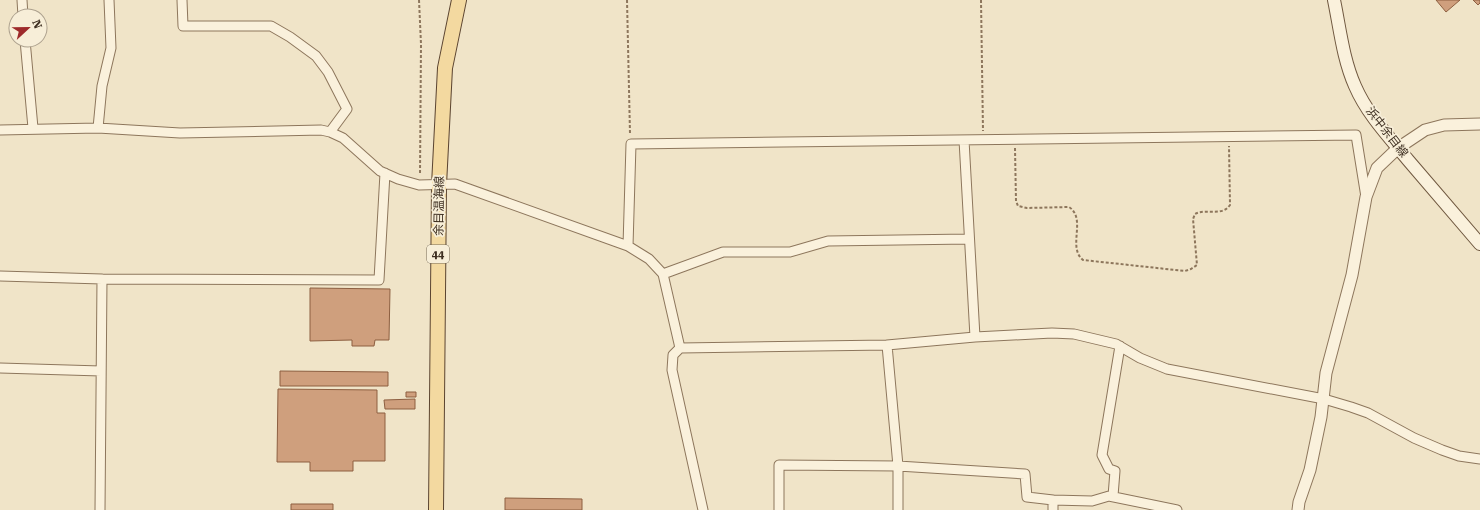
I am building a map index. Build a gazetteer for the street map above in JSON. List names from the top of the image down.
{
  "streets": {
    "main road": ["浜中余目線", "余目温海線", "44"]
  },
  "north": "right"
}
